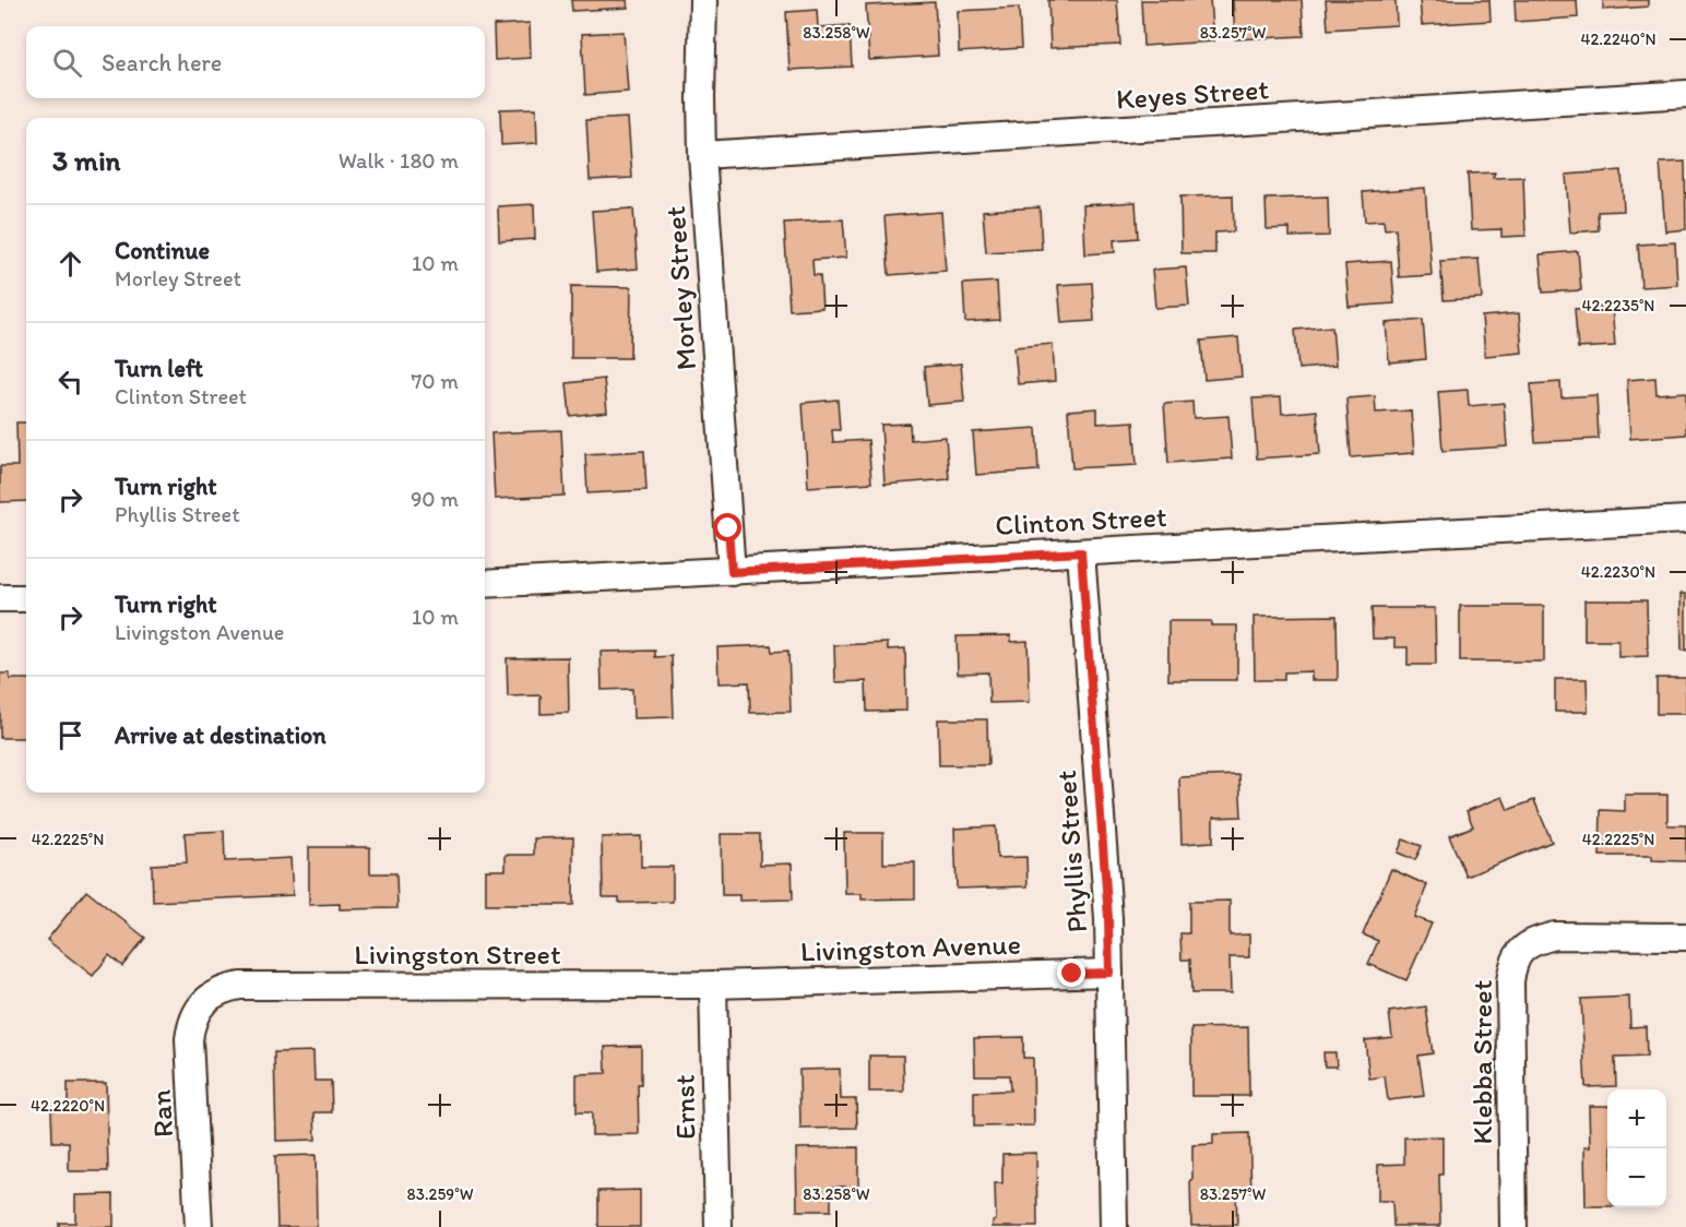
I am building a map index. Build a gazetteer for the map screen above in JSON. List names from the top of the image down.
{
  "streets": {
    "street": [
      "Keyes Street",
      "Morley Street",
      "Clinton Street",
      "Phyllis Street",
      "Livingston Avenue",
      "Livingston Street",
      "Klebba Street",
      "Ernst",
      "Ran"
    ]
  },
  "crossings": [
    ["Keyes Street", "Morley Street"],
    ["Morley Street", "Clinton Street"],
    ["Clinton Street", "Phyllis Street"],
    ["Phyllis Street", "Livingston Avenue"],
    ["Livingston Avenue", "Livingston Street"],
    ["Livingston Avenue", "Ernst"],
    ["Livingston Street", "Ernst"],
    ["Livingston Street", "Ran"]
  ],
  "page": {
    "search": "Search here",
    "heading": ["3 min", "Walk · 180 m"],
    "list": [
      ["Continue", "Morley Street", "10 m"],
      ["Turn left", "Clinton Street", "70 m"],
      ["Turn right", "Phyllis Street", "90 m"],
      ["Turn right", "Livingston Avenue", "10 m"],
      "Arrive at destination"
    ],
    "map_buttons": ["+", "−"]
  },
  "coordinates": [
    "83.258°W",
    "83.257°W",
    "42.2240°N",
    "42.2235°N",
    "42.2230°N",
    "42.2225°N",
    "42.2220°N",
    "83.259°W"
  ]
}
